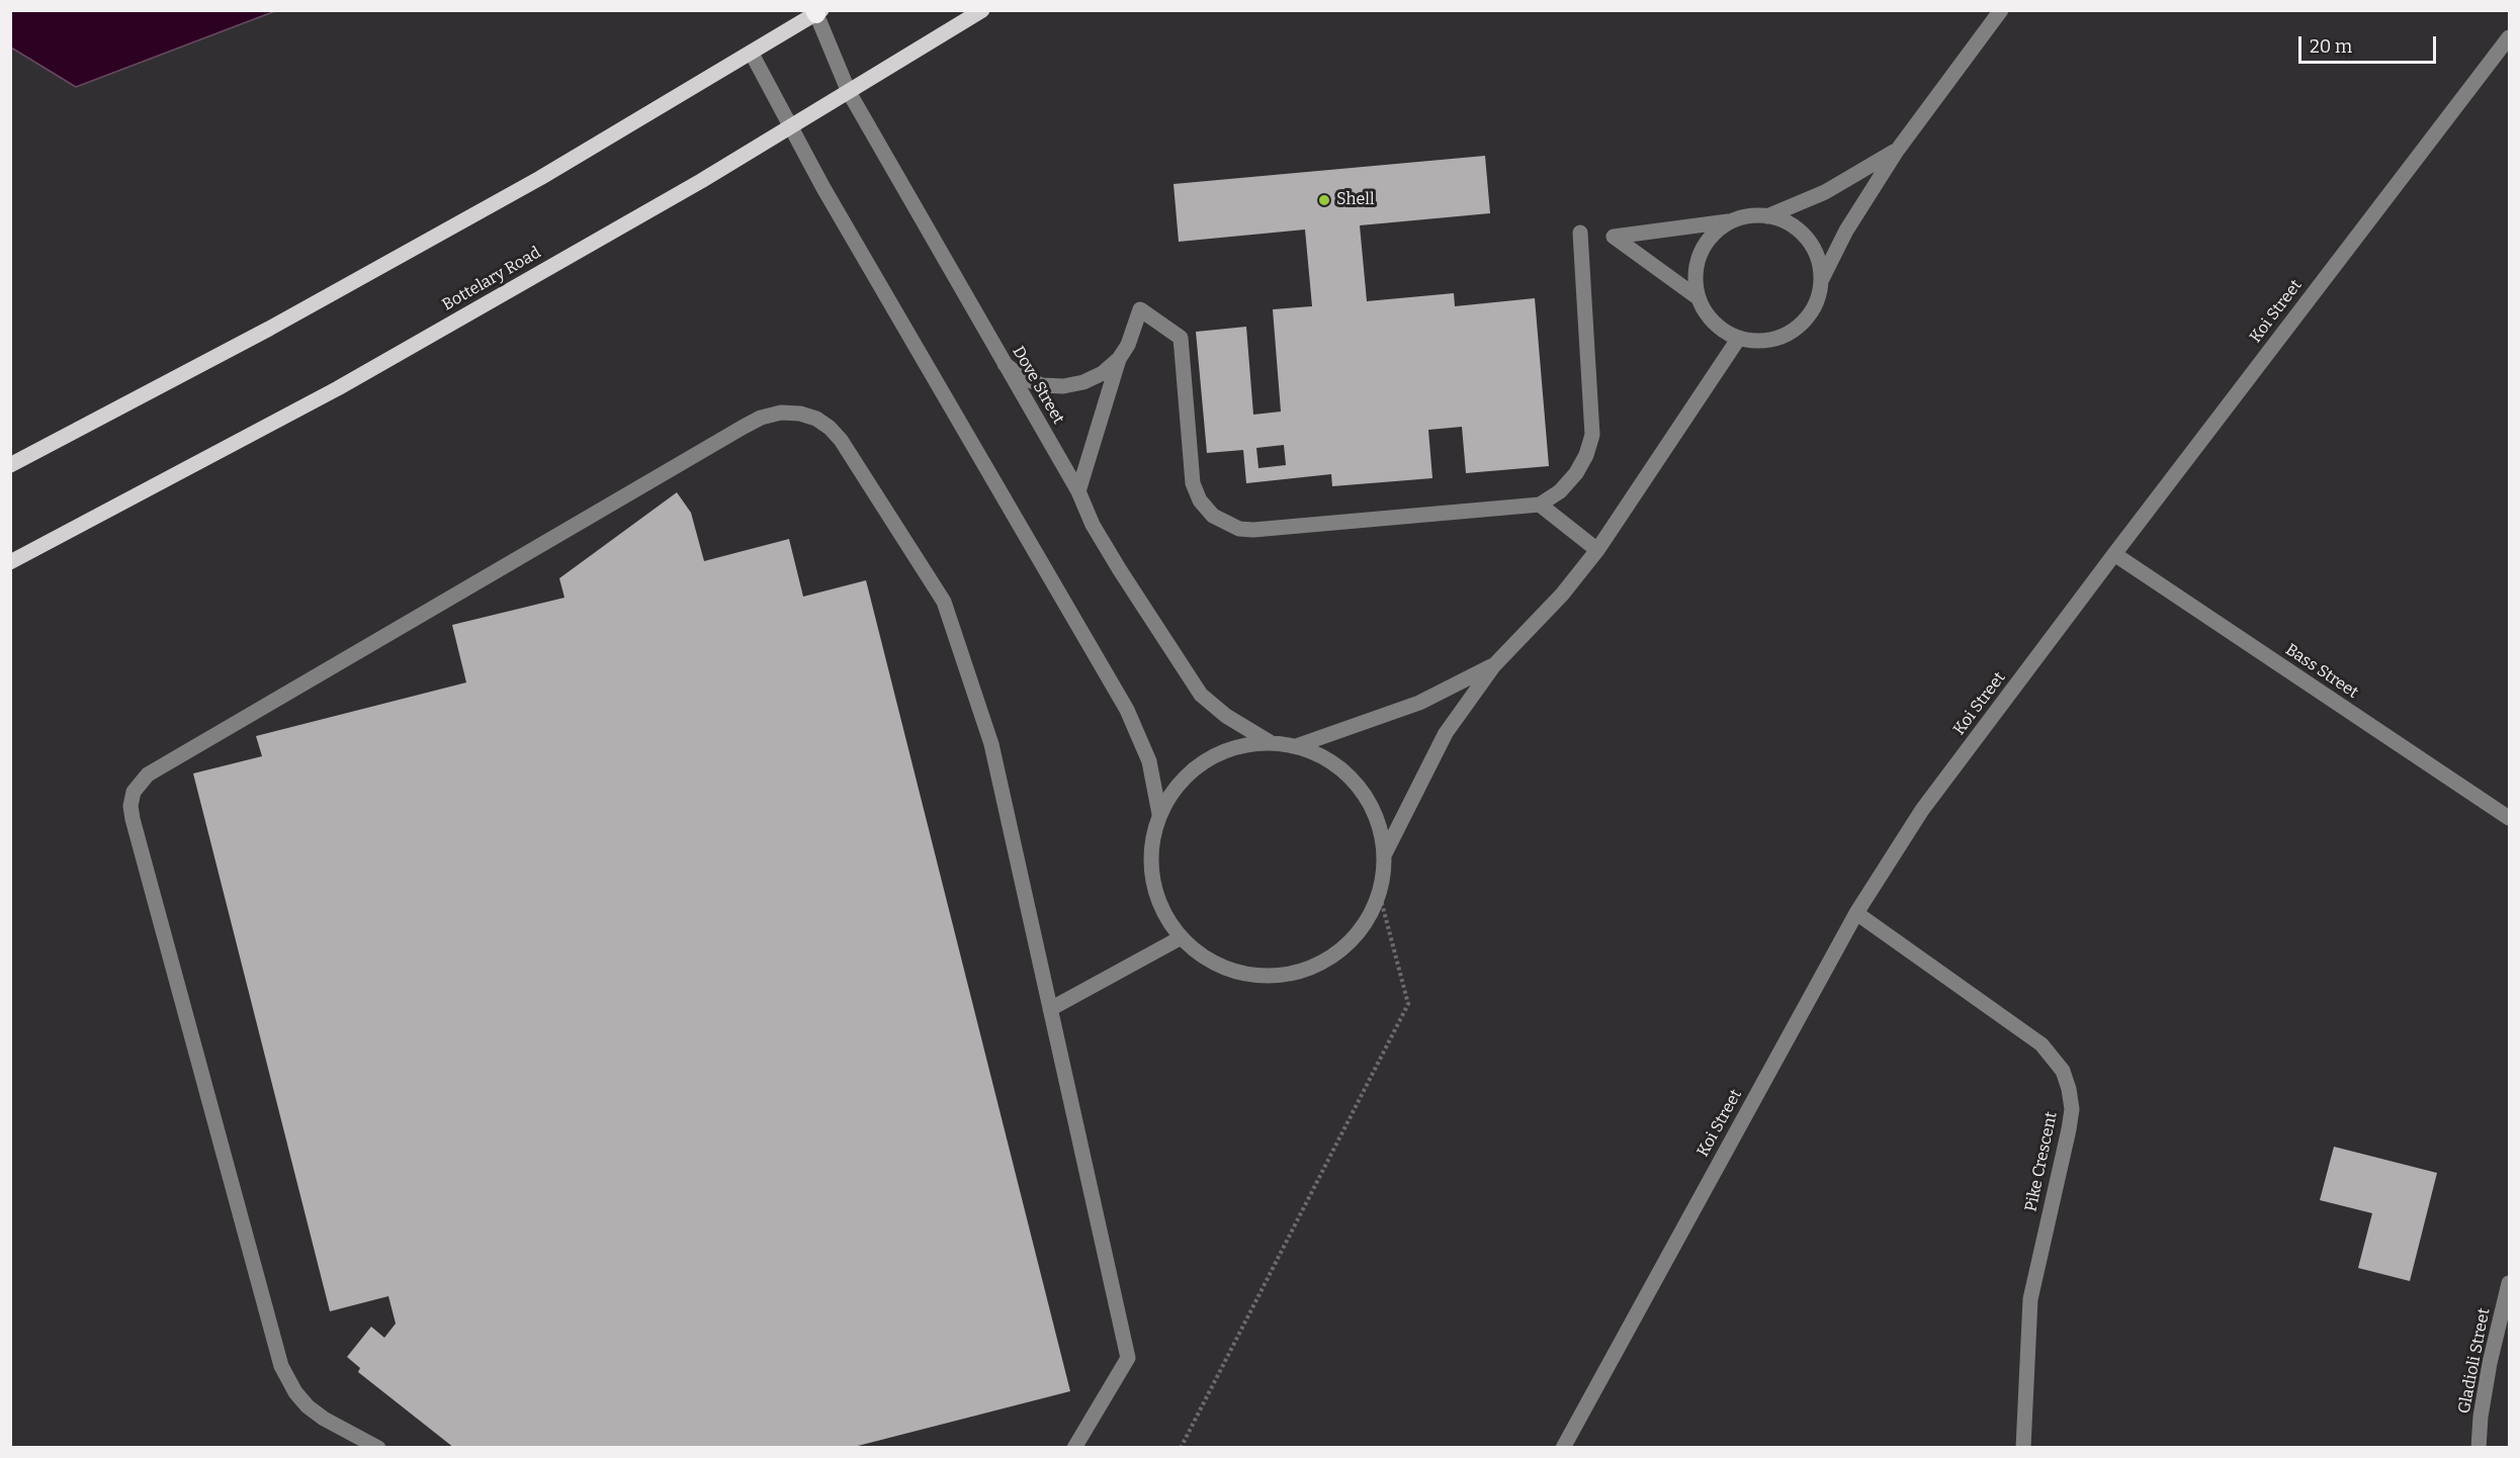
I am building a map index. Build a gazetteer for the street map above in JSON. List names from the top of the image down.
{
  "streets": {
    "main road": ["Bottelary Road"],
    "street": [
      "Koi Street",
      "Dove Street",
      "Bass Street",
      "Pike Crescent",
      "Gladioli Street"
    ]
  },
  "crossings": [
    ["Bottelary Road", "Dove Street"],
    ["Koi Street", "Bass Street"],
    ["Koi Street", "Pike Crescent"]
  ],
  "places": ["Shell"],
  "scale_bar": "20 m"
}
